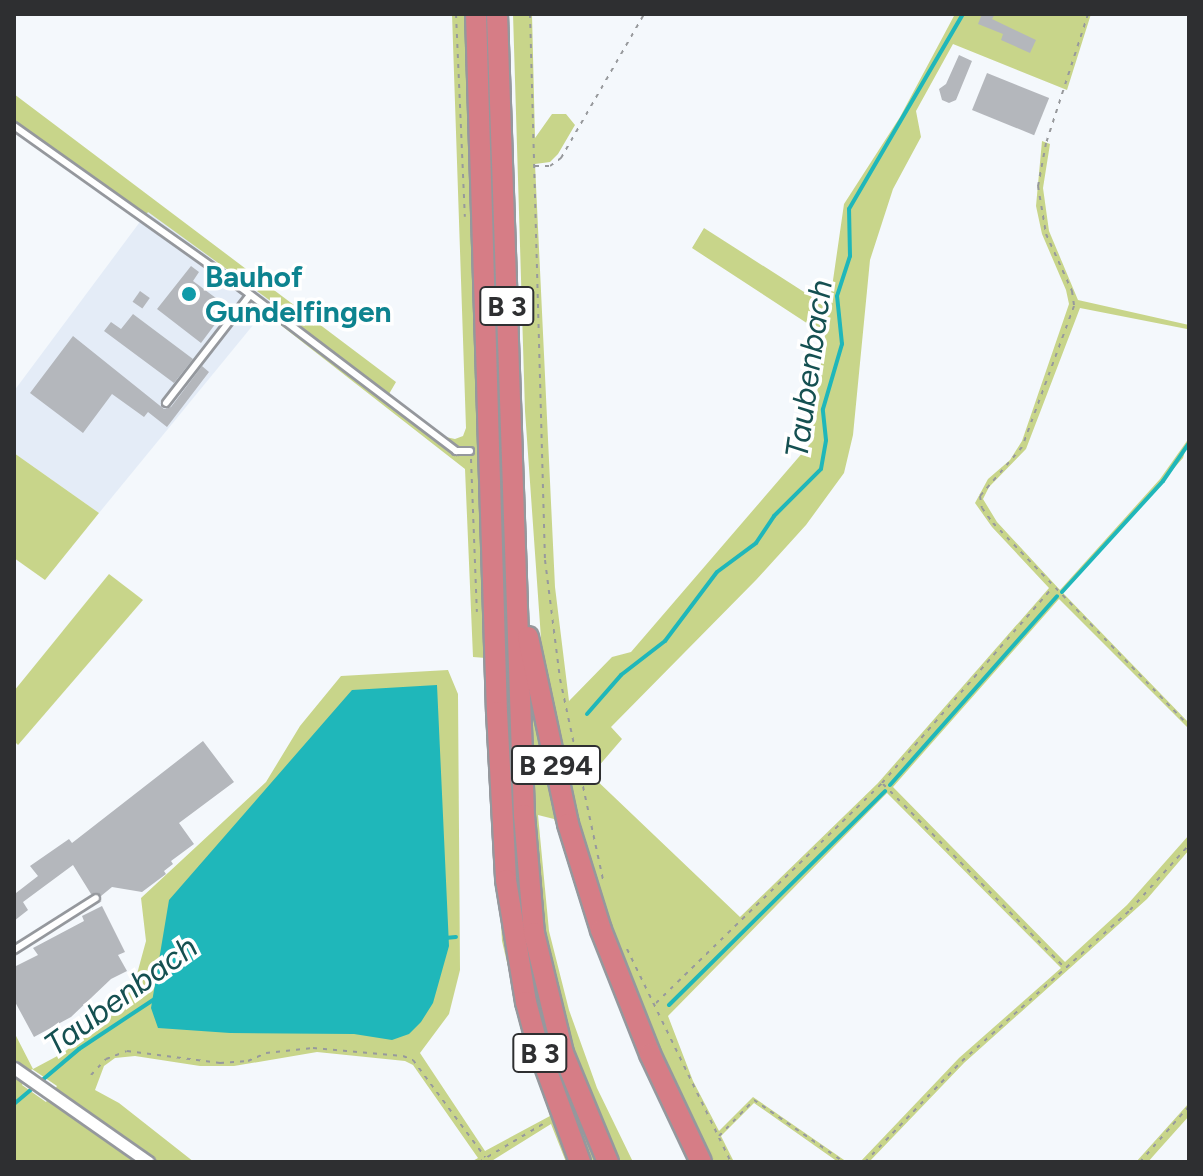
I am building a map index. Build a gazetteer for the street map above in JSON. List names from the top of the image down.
{
  "streets": {
    "highway": ["B 3", "B 294"]
  },
  "crossings": [
    ["B 3", "B 294"]
  ],
  "water": ["Taubenbach"],
  "places": ["Bauhof Gundelfingen"]
}
